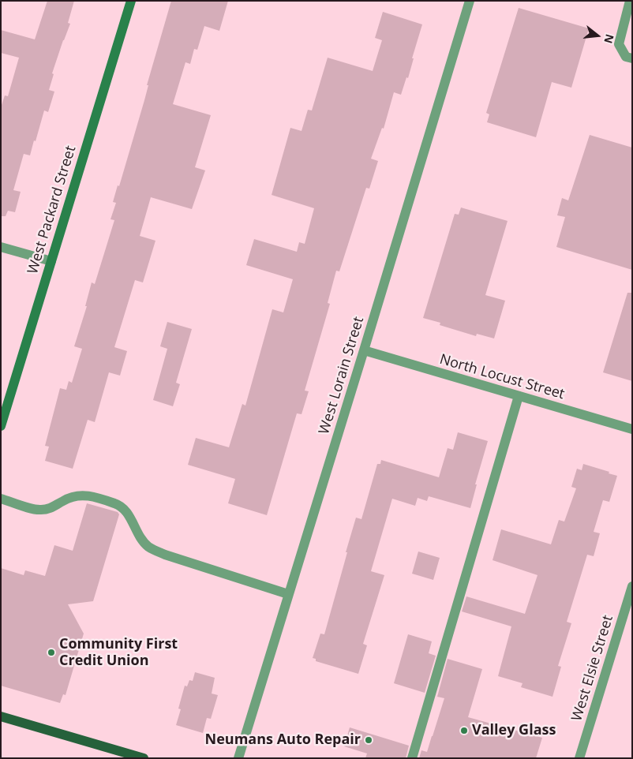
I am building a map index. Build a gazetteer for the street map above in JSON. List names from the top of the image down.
{
  "streets": {
    "street": [
      "West Packard Street",
      "West Lorain Street",
      "North Locust Street",
      "West Elsie Street"
    ]
  },
  "crossings": [
    ["West Lorain Street", "North Locust Street"]
  ],
  "places": ["Community First Credit Union", "Valley Glass", "Neumans Auto Repair"],
  "north": "right"
}
